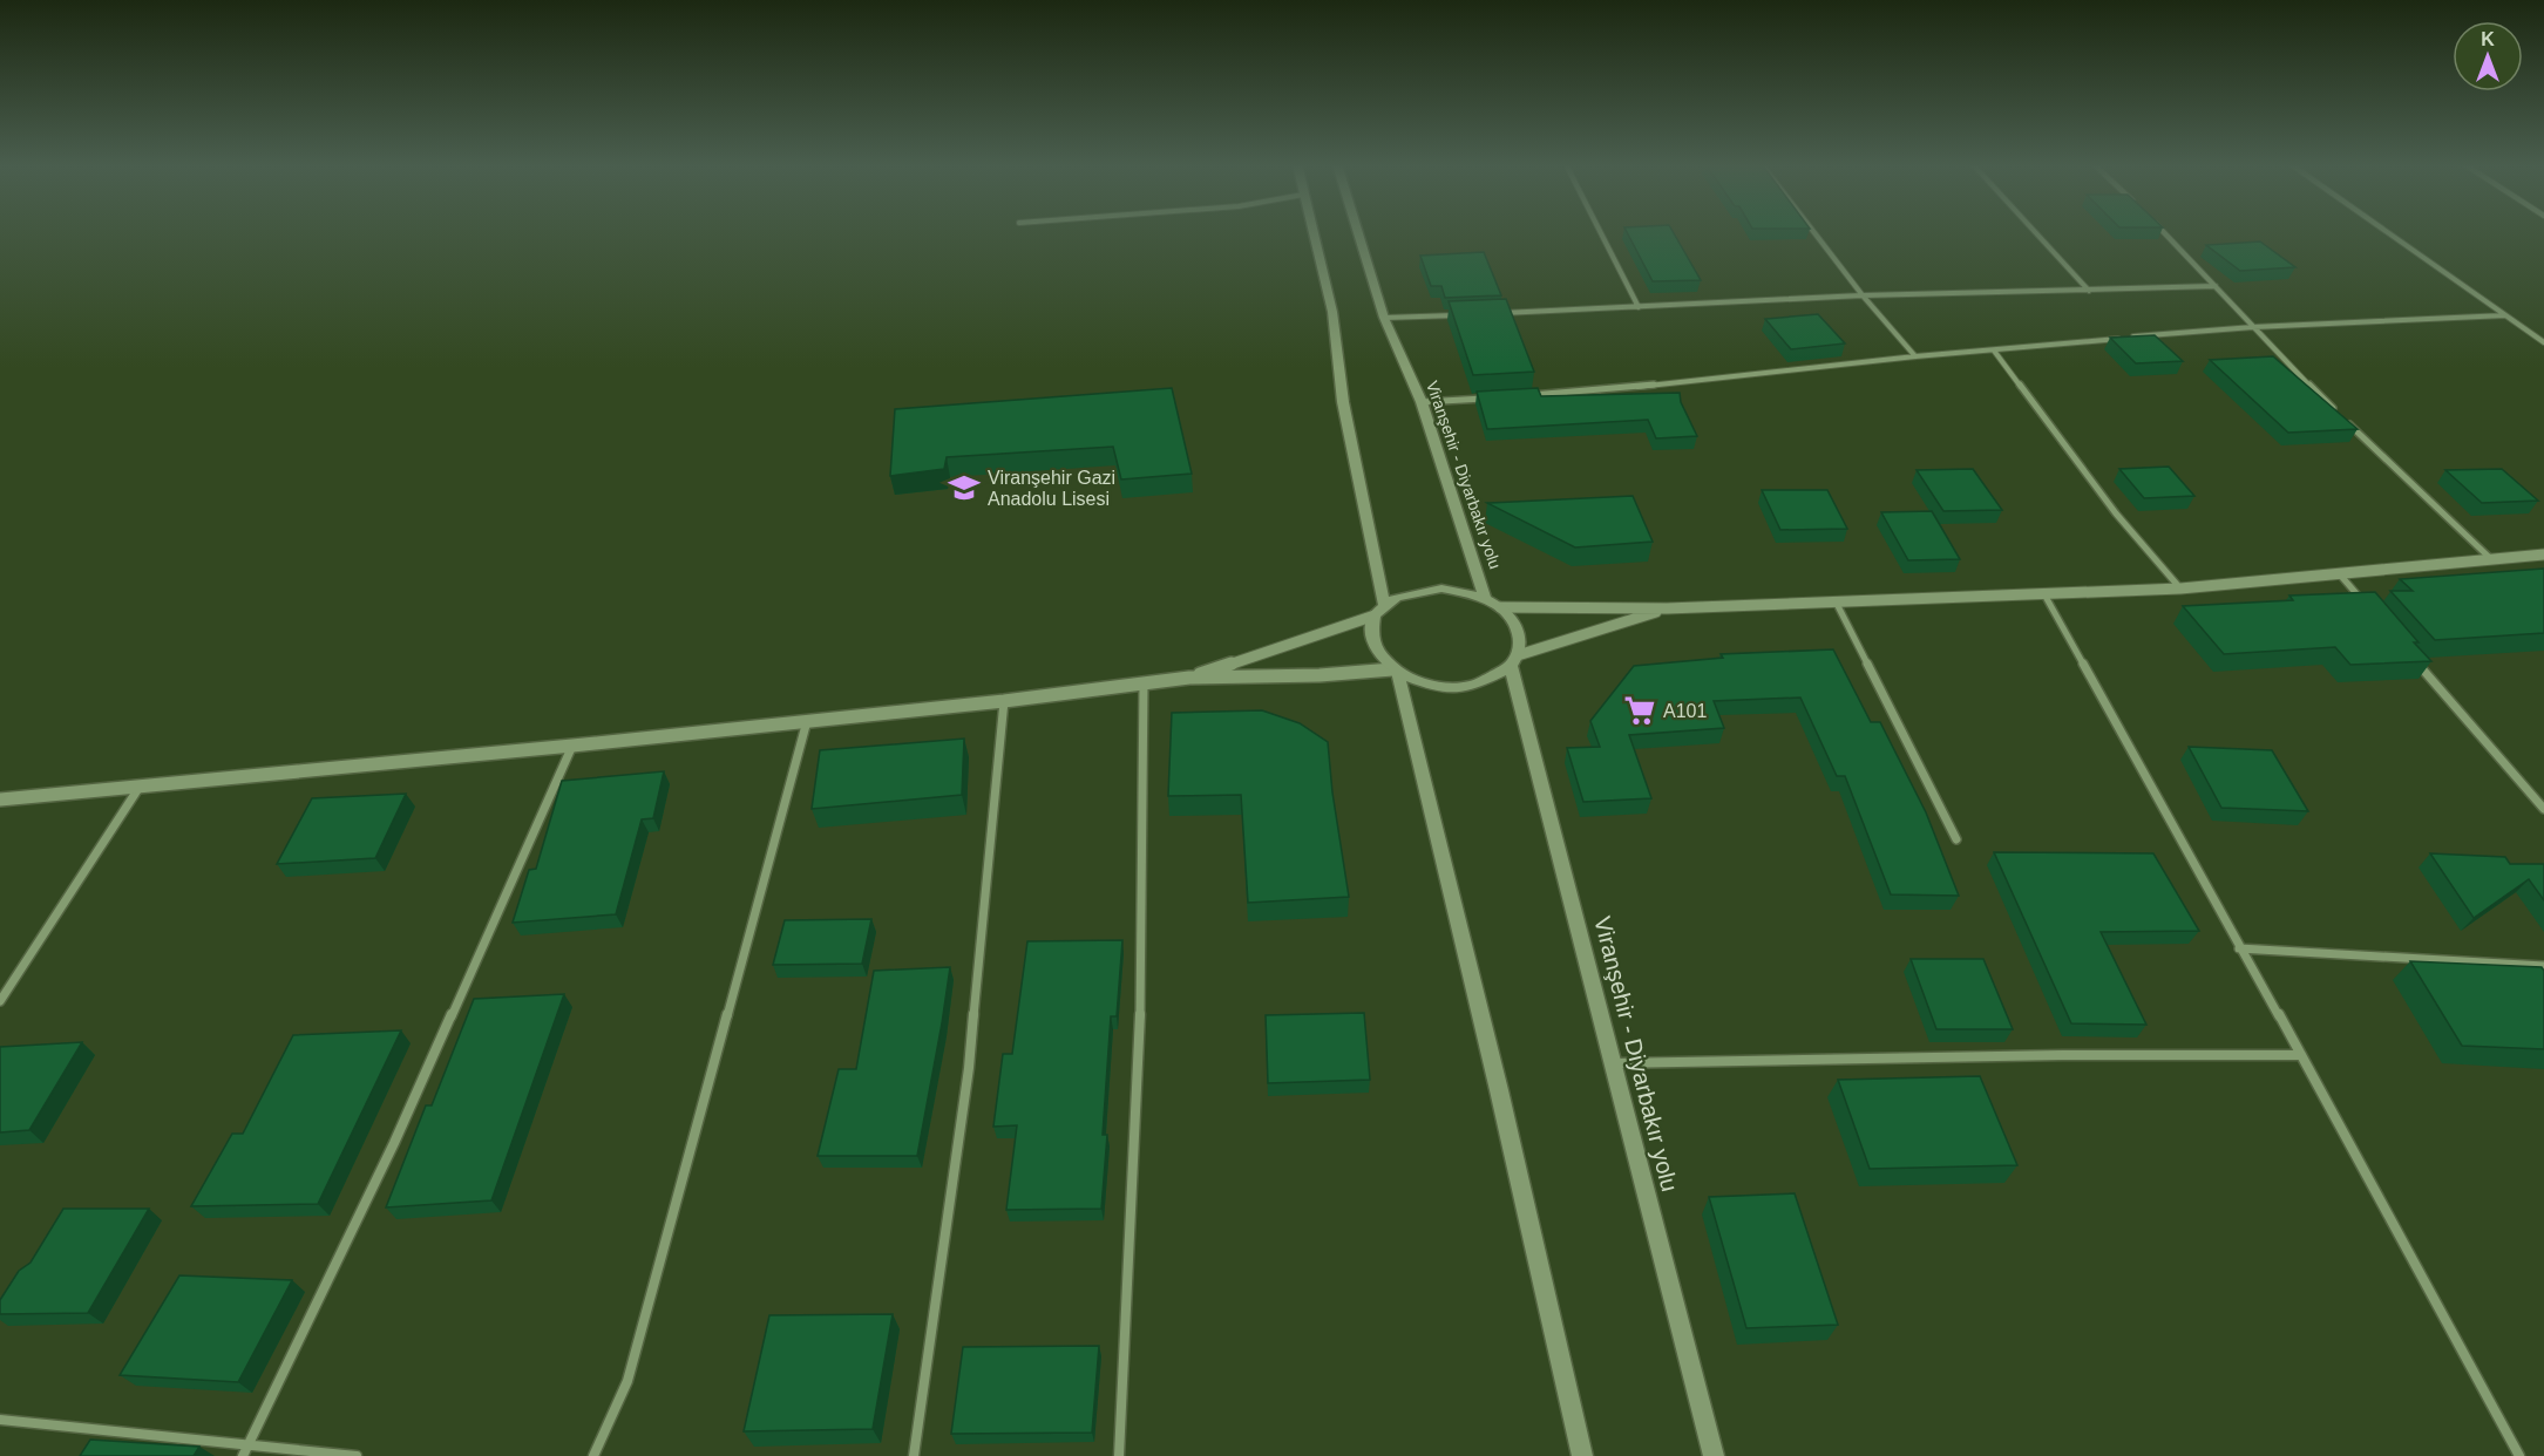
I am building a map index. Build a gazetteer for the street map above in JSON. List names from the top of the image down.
{
  "streets": {
    "main road": ["Viranşehir - Diyarbakır yolu"]
  },
  "places": {
    "school or university": ["Viranşehir Gazi Anadolu Lisesi"],
    "supermarket": ["A101"]
  },
  "north": "top"
}
